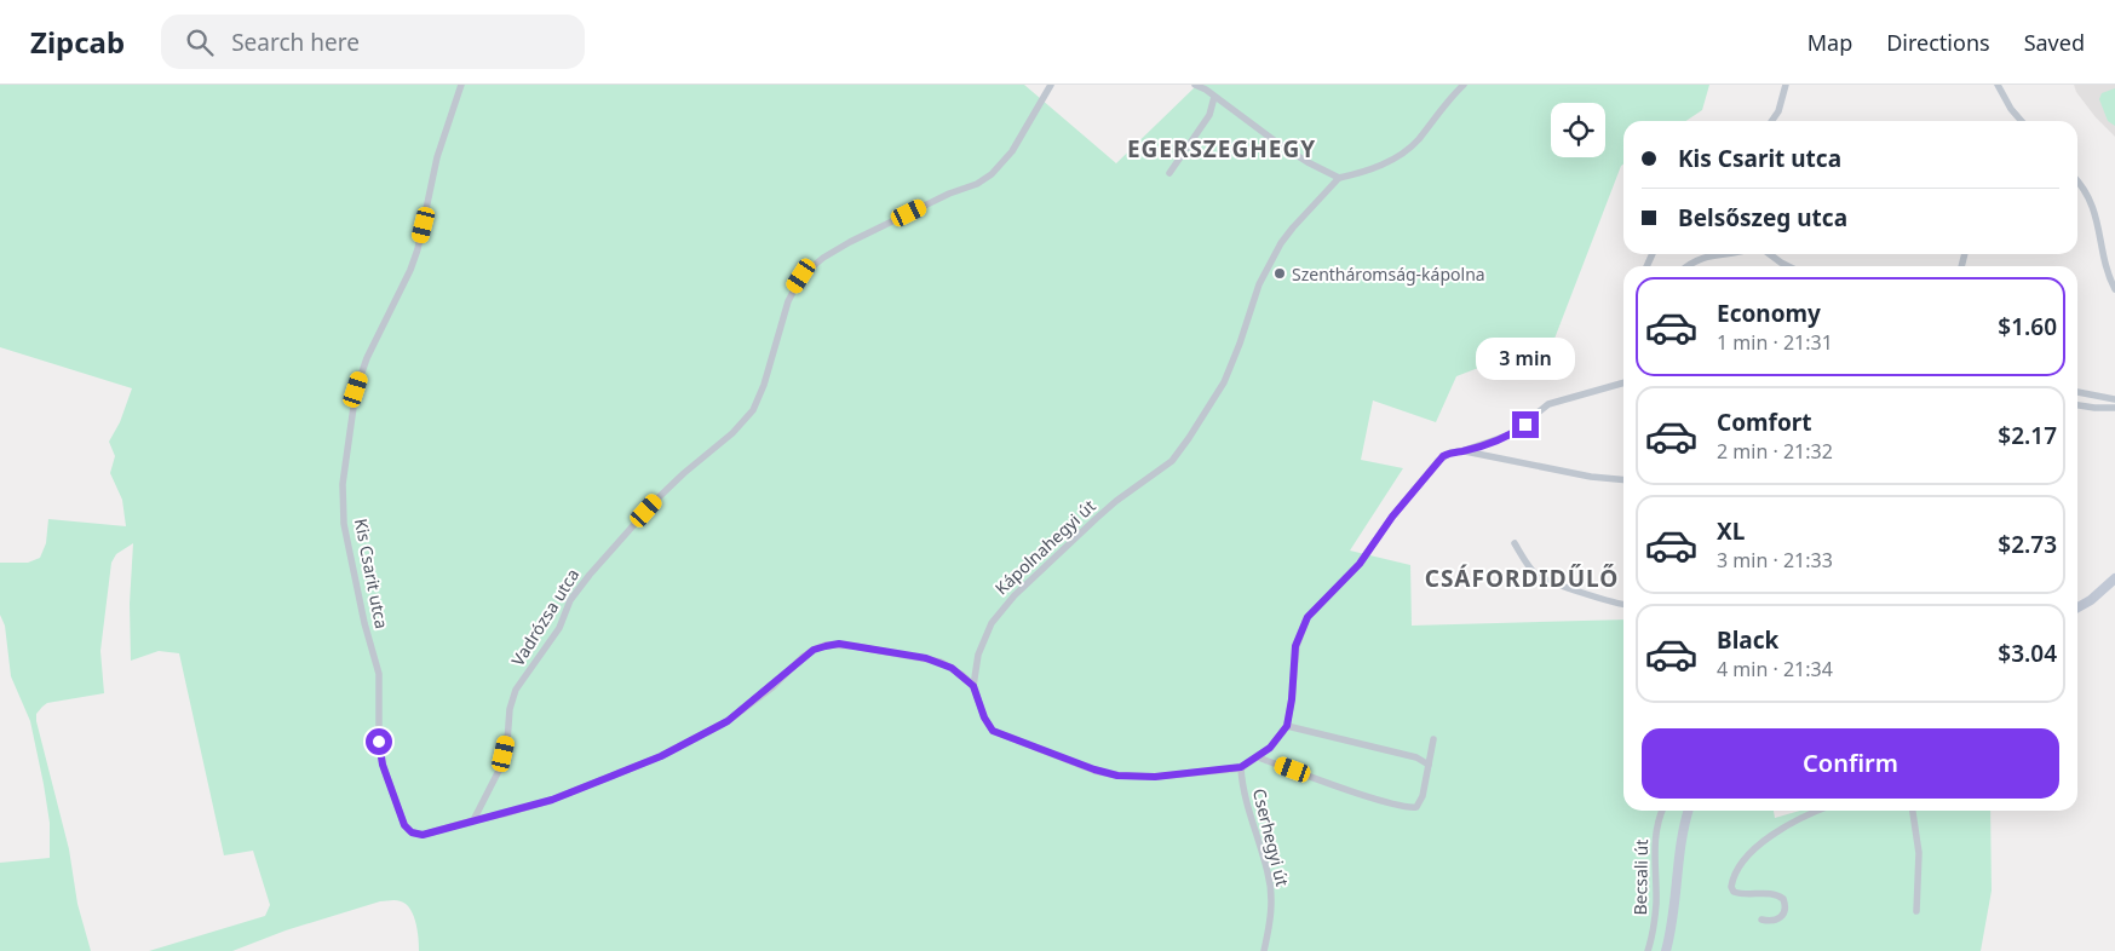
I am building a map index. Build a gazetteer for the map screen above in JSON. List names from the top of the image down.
{
  "streets": {
    "main road": ["Becsali út"],
    "street": [
      "Kápolnahegyi út",
      "Kis Csarit utca",
      "Vadrózsa utca",
      "Cserhegyi út"
    ]
  },
  "crossings": [
    ["Kápolnahegyi út", "Kis Csarit utca"],
    ["Kápolnahegyi út", "Cserhegyi út"],
    ["Kis Csarit utca", "Vadrózsa utca"]
  ],
  "districts": ["EGERSZEGHEGY", "CSÁFORDIDŰLŐ"],
  "places": ["Szentháromság-kápolna"],
  "page": {
    "header": "Zipcab",
    "search": "Search here",
    "nav": ["Map", "Directions", "Saved"],
    "banner": ["Kis Csarit utca", "Belsőszeg utca"],
    "list": [
      {
        "name": "Economy",
        "note": "1 min · 21:31",
        "value": "$1.60"
      },
      {
        "name": "Comfort",
        "note": "2 min · 21:32",
        "value": "$2.17"
      },
      {
        "name": "XL",
        "note": "3 min · 21:33",
        "value": "$2.73"
      },
      {
        "name": "Black",
        "note": "4 min · 21:34",
        "value": "$3.04"
      }
    ],
    "bubble": "3 min",
    "buttons": "Confirm"
  }
}
